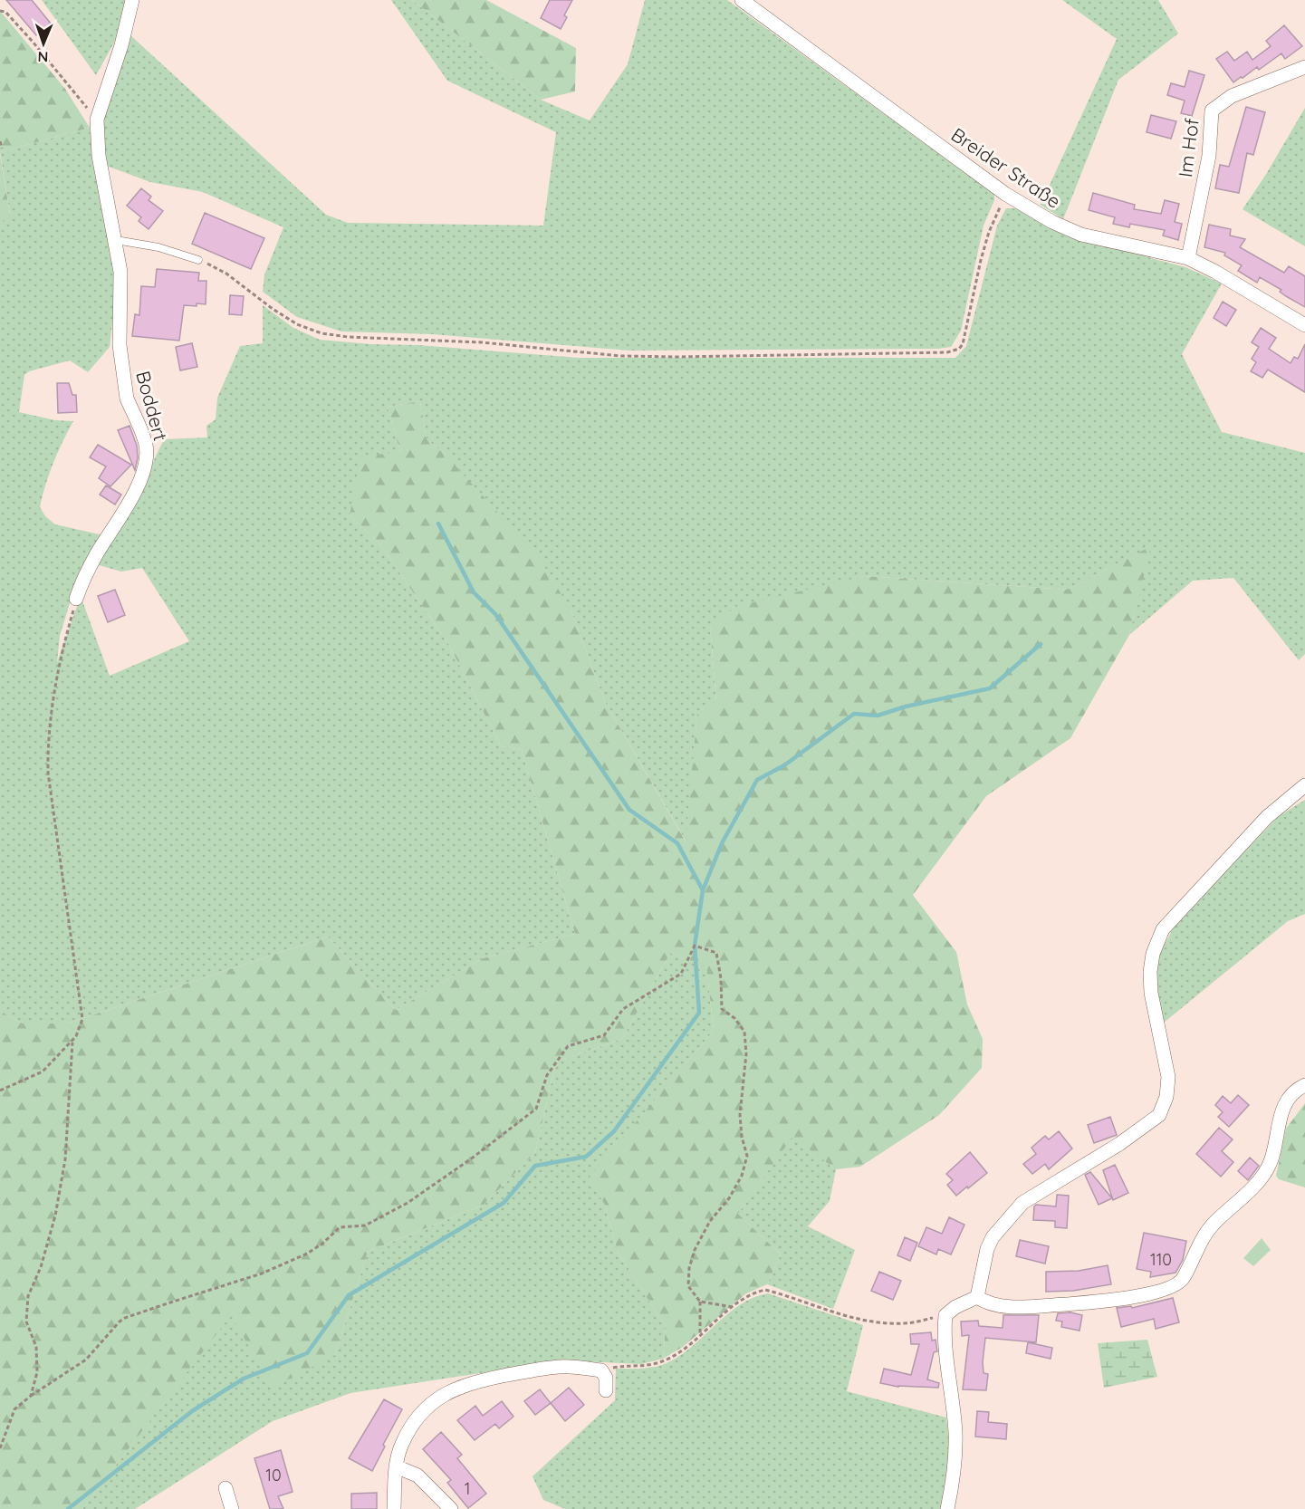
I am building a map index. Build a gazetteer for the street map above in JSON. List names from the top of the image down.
{
  "streets": {
    "street": ["Im Hof", "Breider Straße", "Boddert"]
  },
  "crossings": [
    ["Im Hof", "Breider Straße"]
  ],
  "house_numbers": ["110", "10", "1"],
  "north": "bottom"
}
